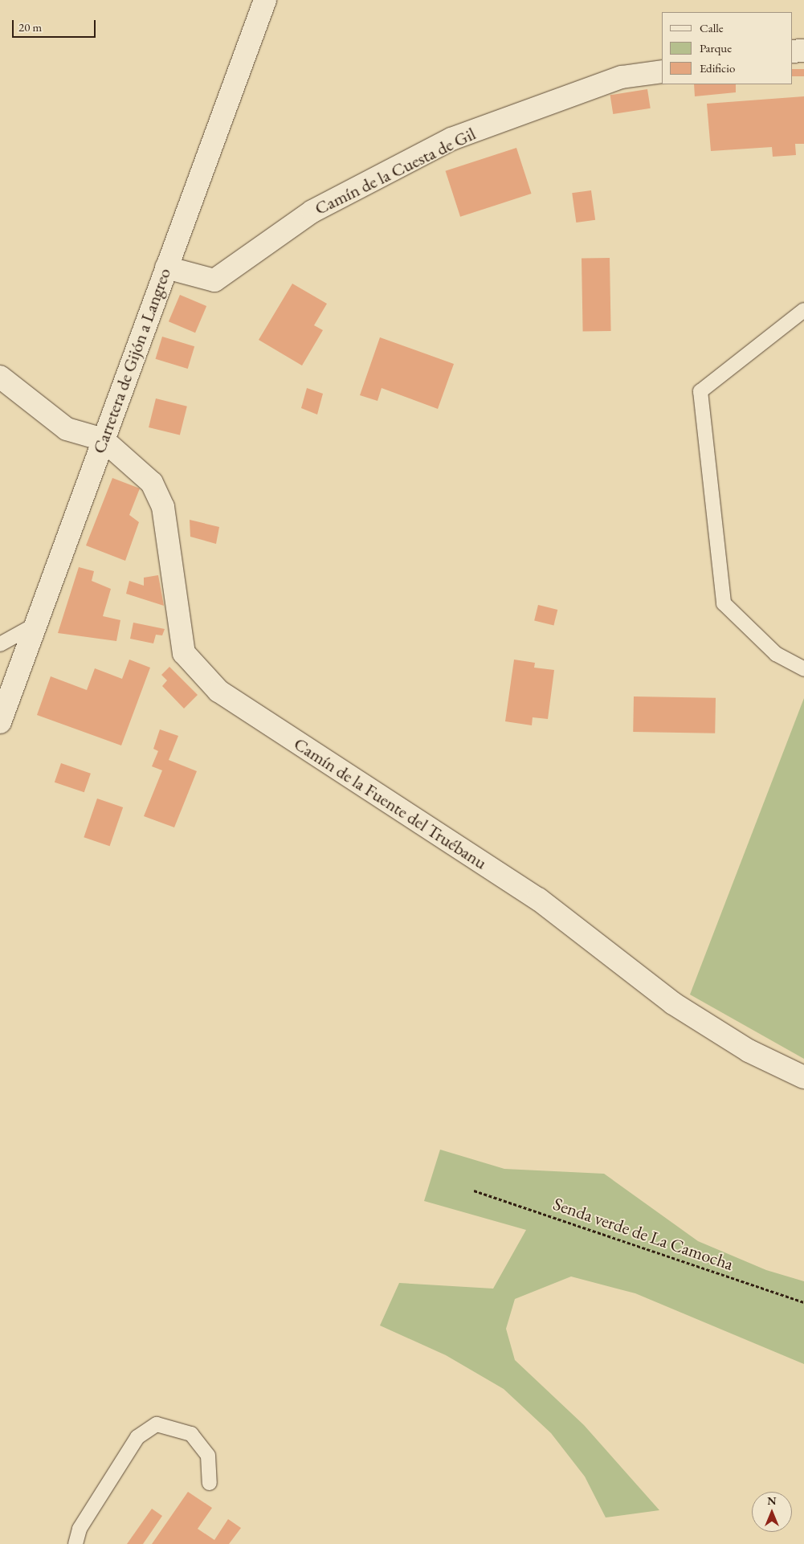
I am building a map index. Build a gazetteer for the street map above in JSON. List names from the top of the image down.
{
  "streets": {
    "street": ["Camín de la Cuesta de Gil", "Carretera de Gijón a Langreo", "Camín de la Fuente del Truébanu"],
    "path": ["Senda verde de La Camocha"]
  },
  "crossings": [
    ["Camín de la Cuesta de Gil", "Carretera de Gijón a Langreo"],
    ["Carretera de Gijón a Langreo", "Camín de la Fuente del Truébanu"]
  ],
  "legend": ["Calle", "Parque", "Edificio"],
  "scale_bar": "20 m",
  "north": "top"
}
